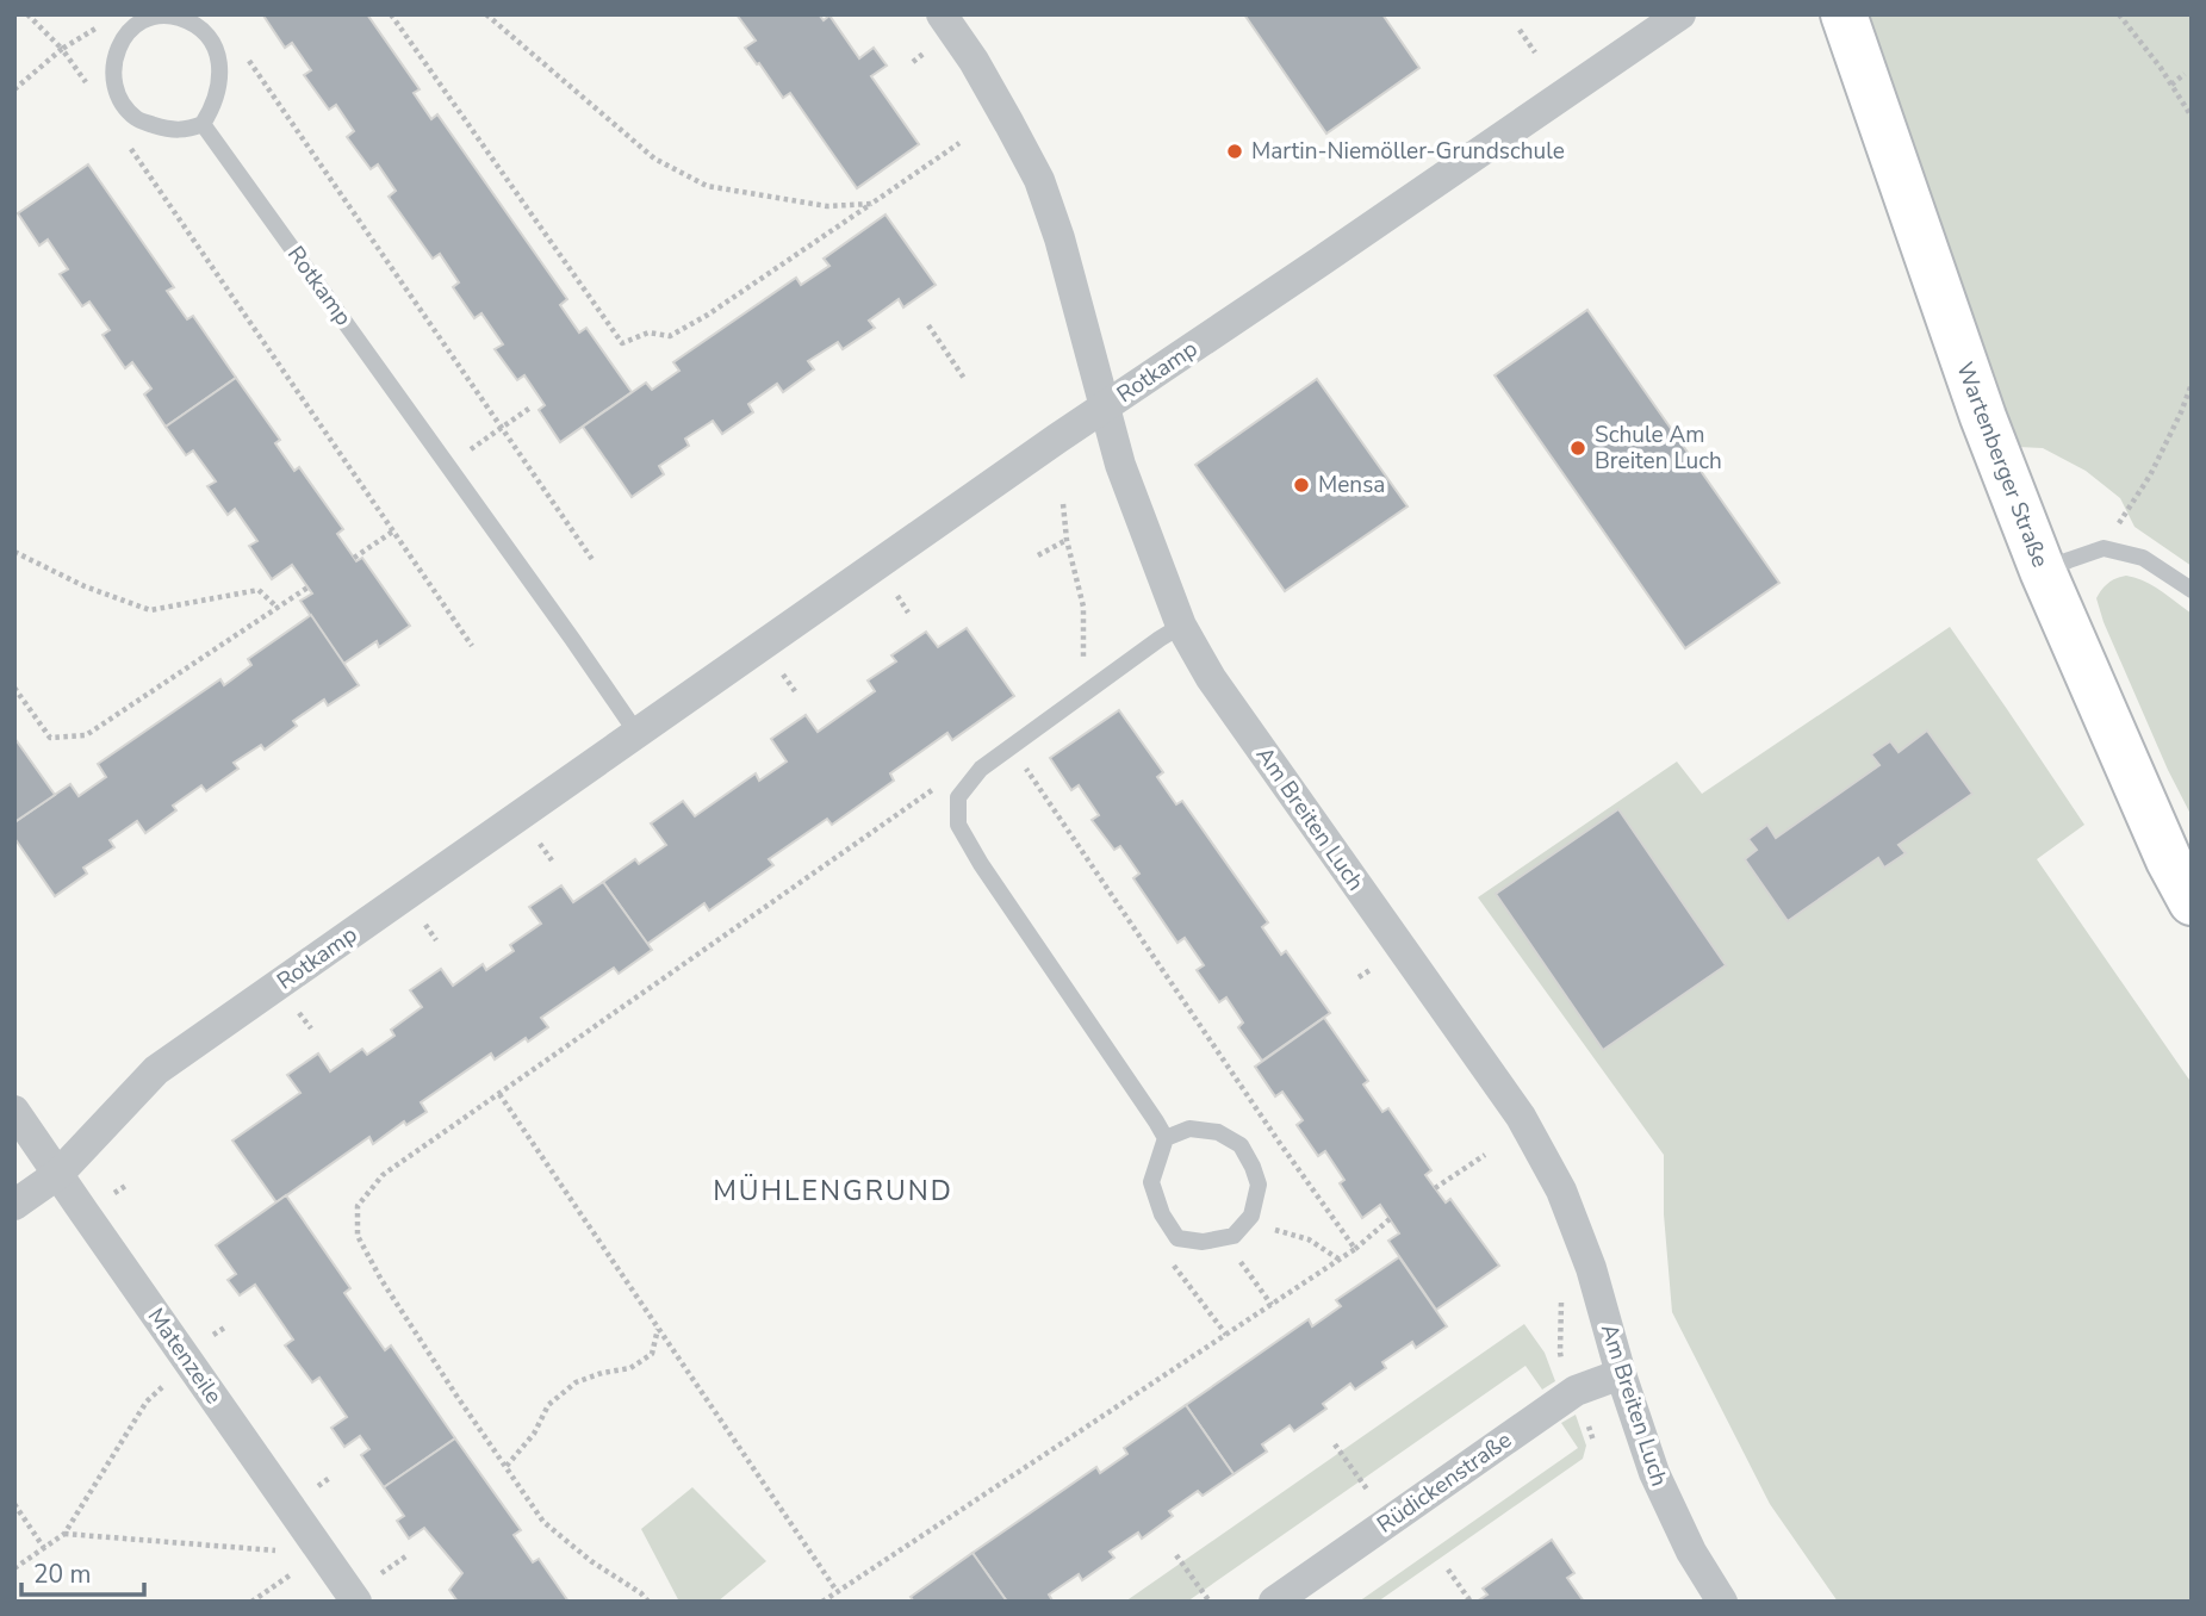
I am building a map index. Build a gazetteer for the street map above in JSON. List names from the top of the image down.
{
  "streets": {
    "street": [
      "Rotkamp",
      "Wartenberger Straße",
      "Am Breiten Luch",
      "Matenzeile",
      "Rüdickenstraße"
    ]
  },
  "crossings": [
    ["Rotkamp", "Am Breiten Luch"],
    ["Rotkamp", "Matenzeile"],
    ["Am Breiten Luch", "Rüdickenstraße"]
  ],
  "districts": ["MÜHLENGRUND"],
  "places": ["Martin-Niemöller-Grundschule", "Schule Am Breiten Luch", "Mensa"],
  "scale_bar": "20 m"
}
